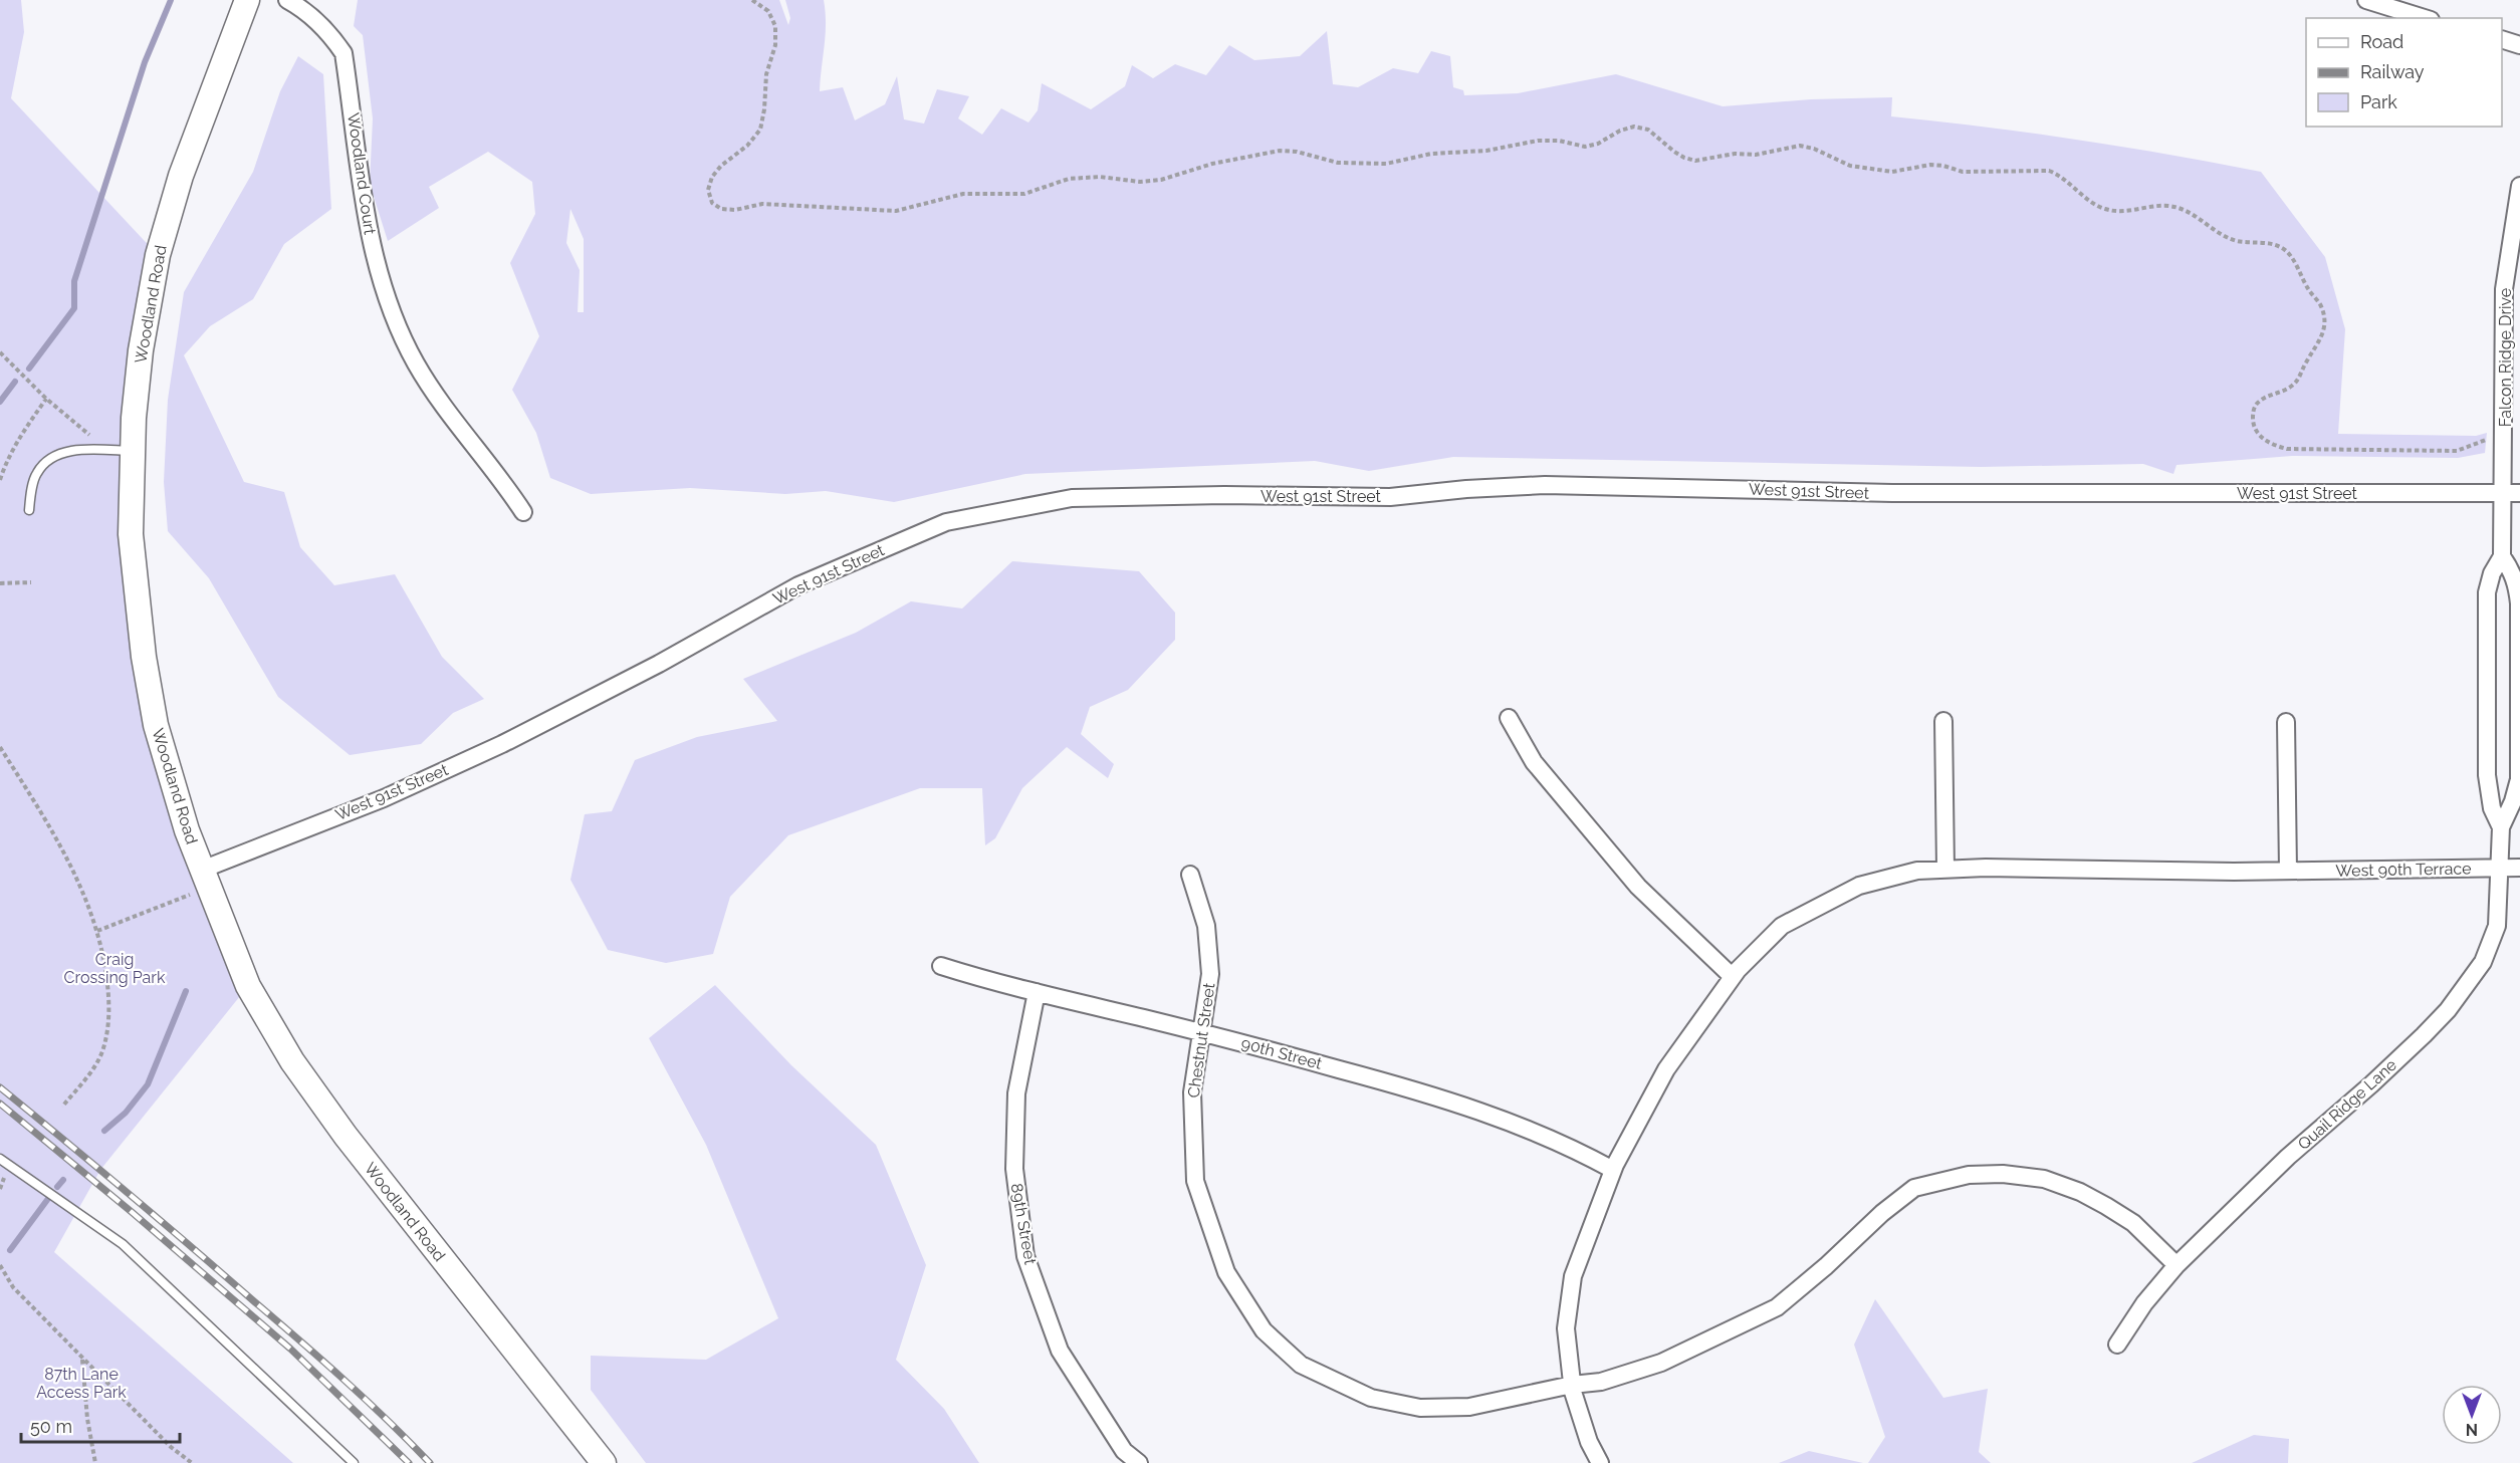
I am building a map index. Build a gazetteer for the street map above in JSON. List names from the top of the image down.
{
  "streets": {
    "main road": ["Woodland Road"],
    "street": [
      "Woodland Court",
      "Falcon Ridge Drive",
      "West 91st Street",
      "West 90th Terrace",
      "Chestnut Street",
      "90th Street",
      "Quail Ridge Lane",
      "89th Street"
    ]
  },
  "crossings": [
    ["Woodland Road", "West 91st Street"],
    ["Falcon Ridge Drive", "West 91st Street"],
    ["Falcon Ridge Drive", "Quail Ridge Lane"],
    ["West 91st Street", "Quail Ridge Lane"],
    ["West 90th Terrace", "Chestnut Street"],
    ["West 90th Terrace", "90th Street"],
    ["West 90th Terrace", "Quail Ridge Lane"],
    ["Chestnut Street", "90th Street"],
    ["Chestnut Street", "Quail Ridge Lane"],
    ["90th Street", "89th Street"]
  ],
  "parks": ["Craig Crossing Park", "87th Lane Access Park"],
  "legend": ["Road", "Railway", "Park"],
  "scale_bar": "50 m",
  "north": "bottom"
}
